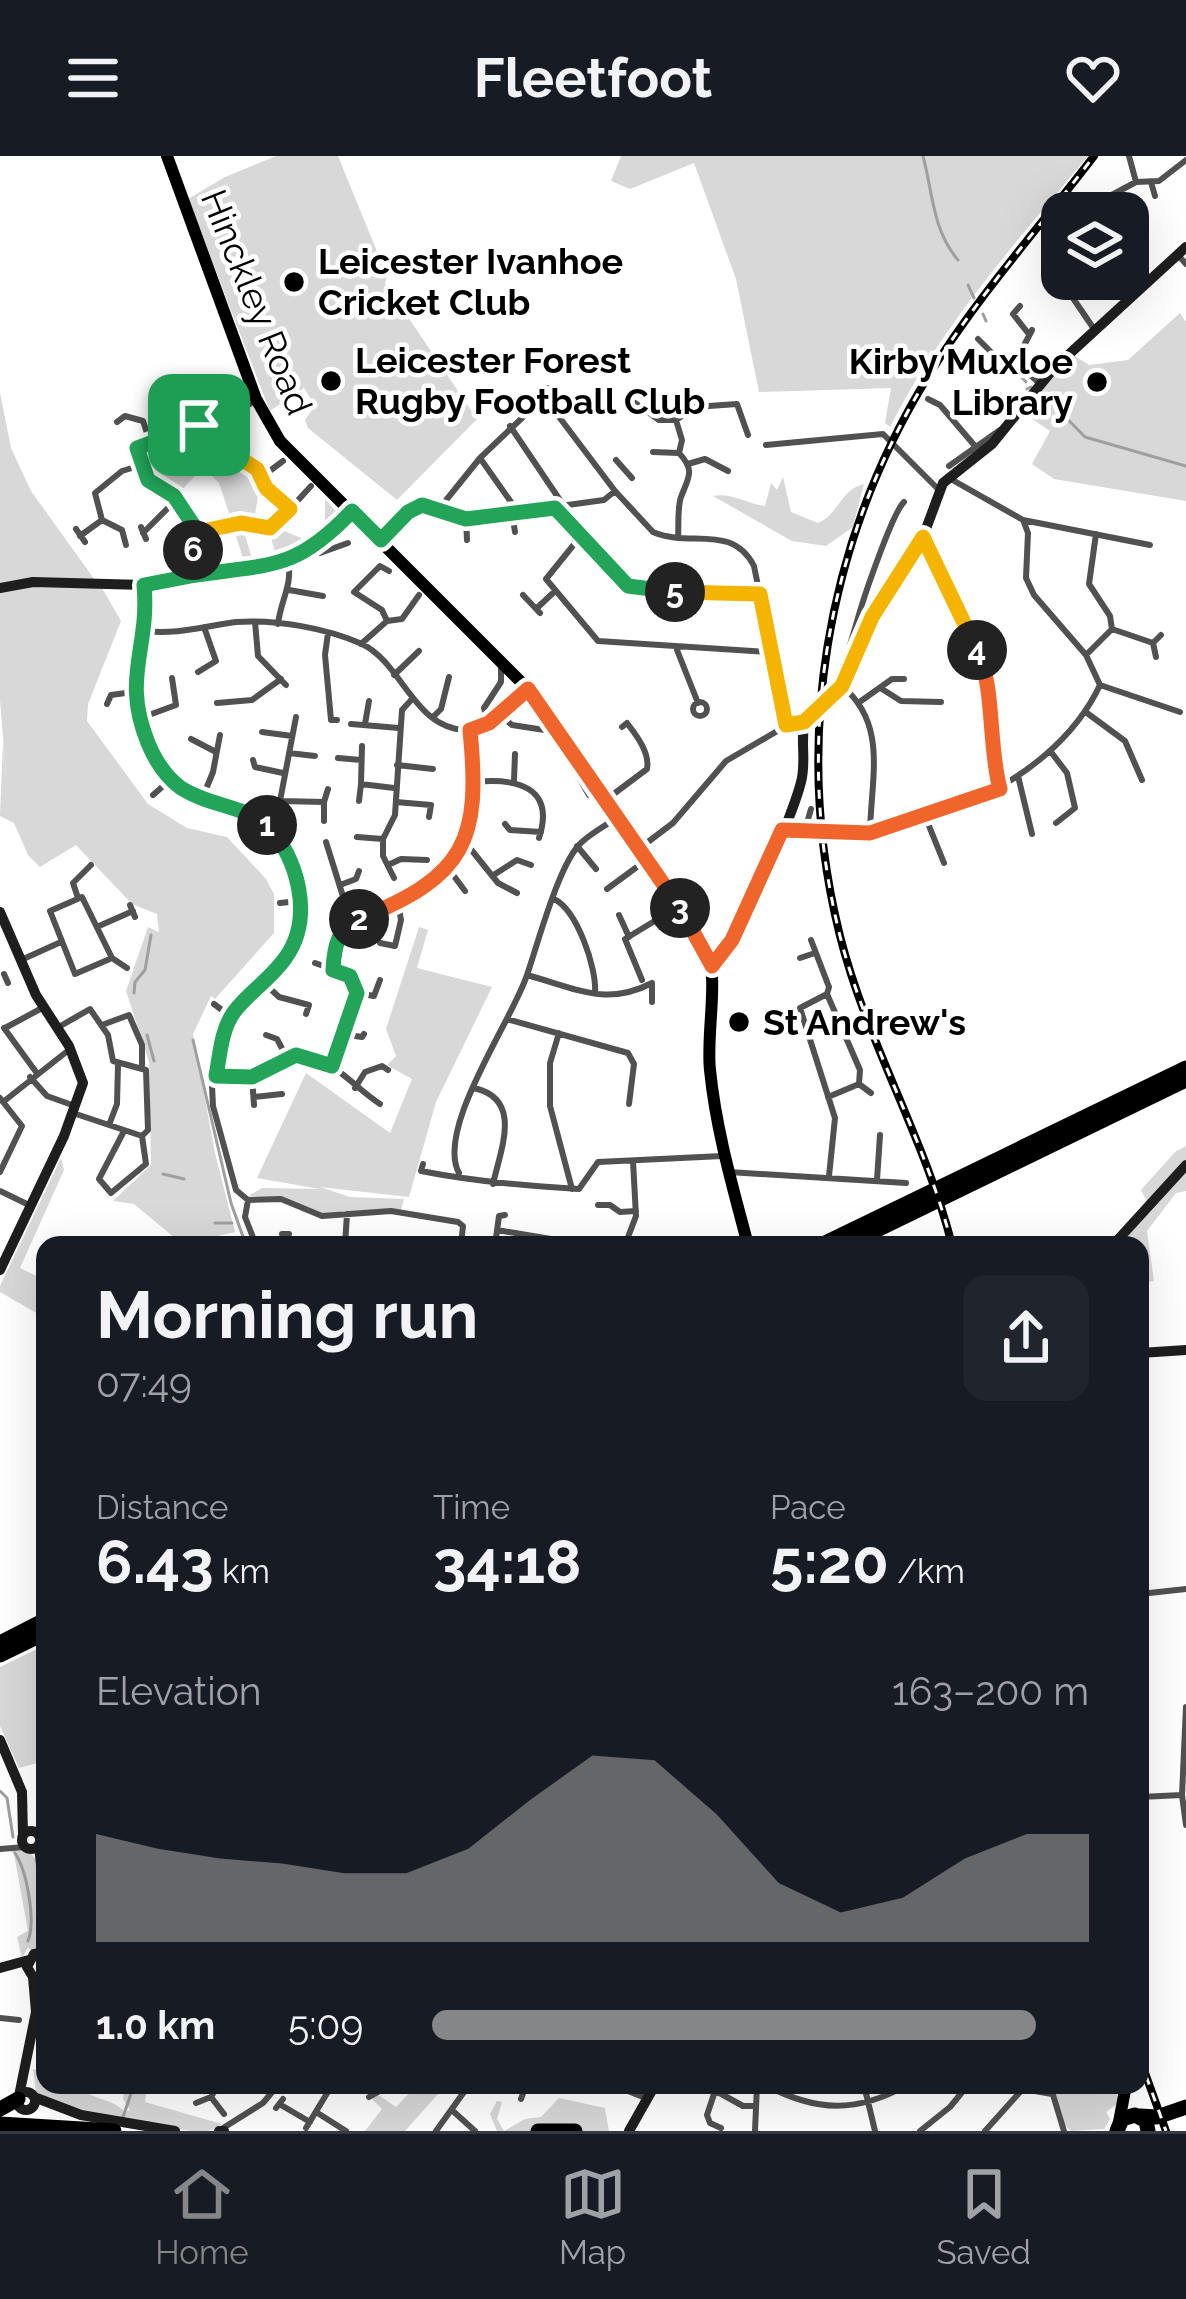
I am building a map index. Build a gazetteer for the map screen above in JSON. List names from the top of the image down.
{
  "streets": {
    "main road": ["Hinckley Road"]
  },
  "places": [
    "Leicester Ivanhoe Cricket Club",
    "Leicester Forest Rugby Football Club",
    "Kirby Muxloe Library",
    "St Andrew's"
  ],
  "page": {
    "header": "Fleetfoot",
    "pins": [
      "6",
      "5",
      "4",
      "1",
      "3",
      "2"
    ],
    "heading": ["Morning run", "07:49"],
    "stats": [
      ["Distance", "6.43 km"],
      ["Time", "34:18"],
      ["Pace", "5:20 /km"]
    ],
    "chart": ["Elevation", "163–200 m"],
    "list": [
      {
        "name": "1.0 km",
        "note": "5:09"
      }
    ],
    "tabs": ["Home", "Map", "Saved"]
  }
}
